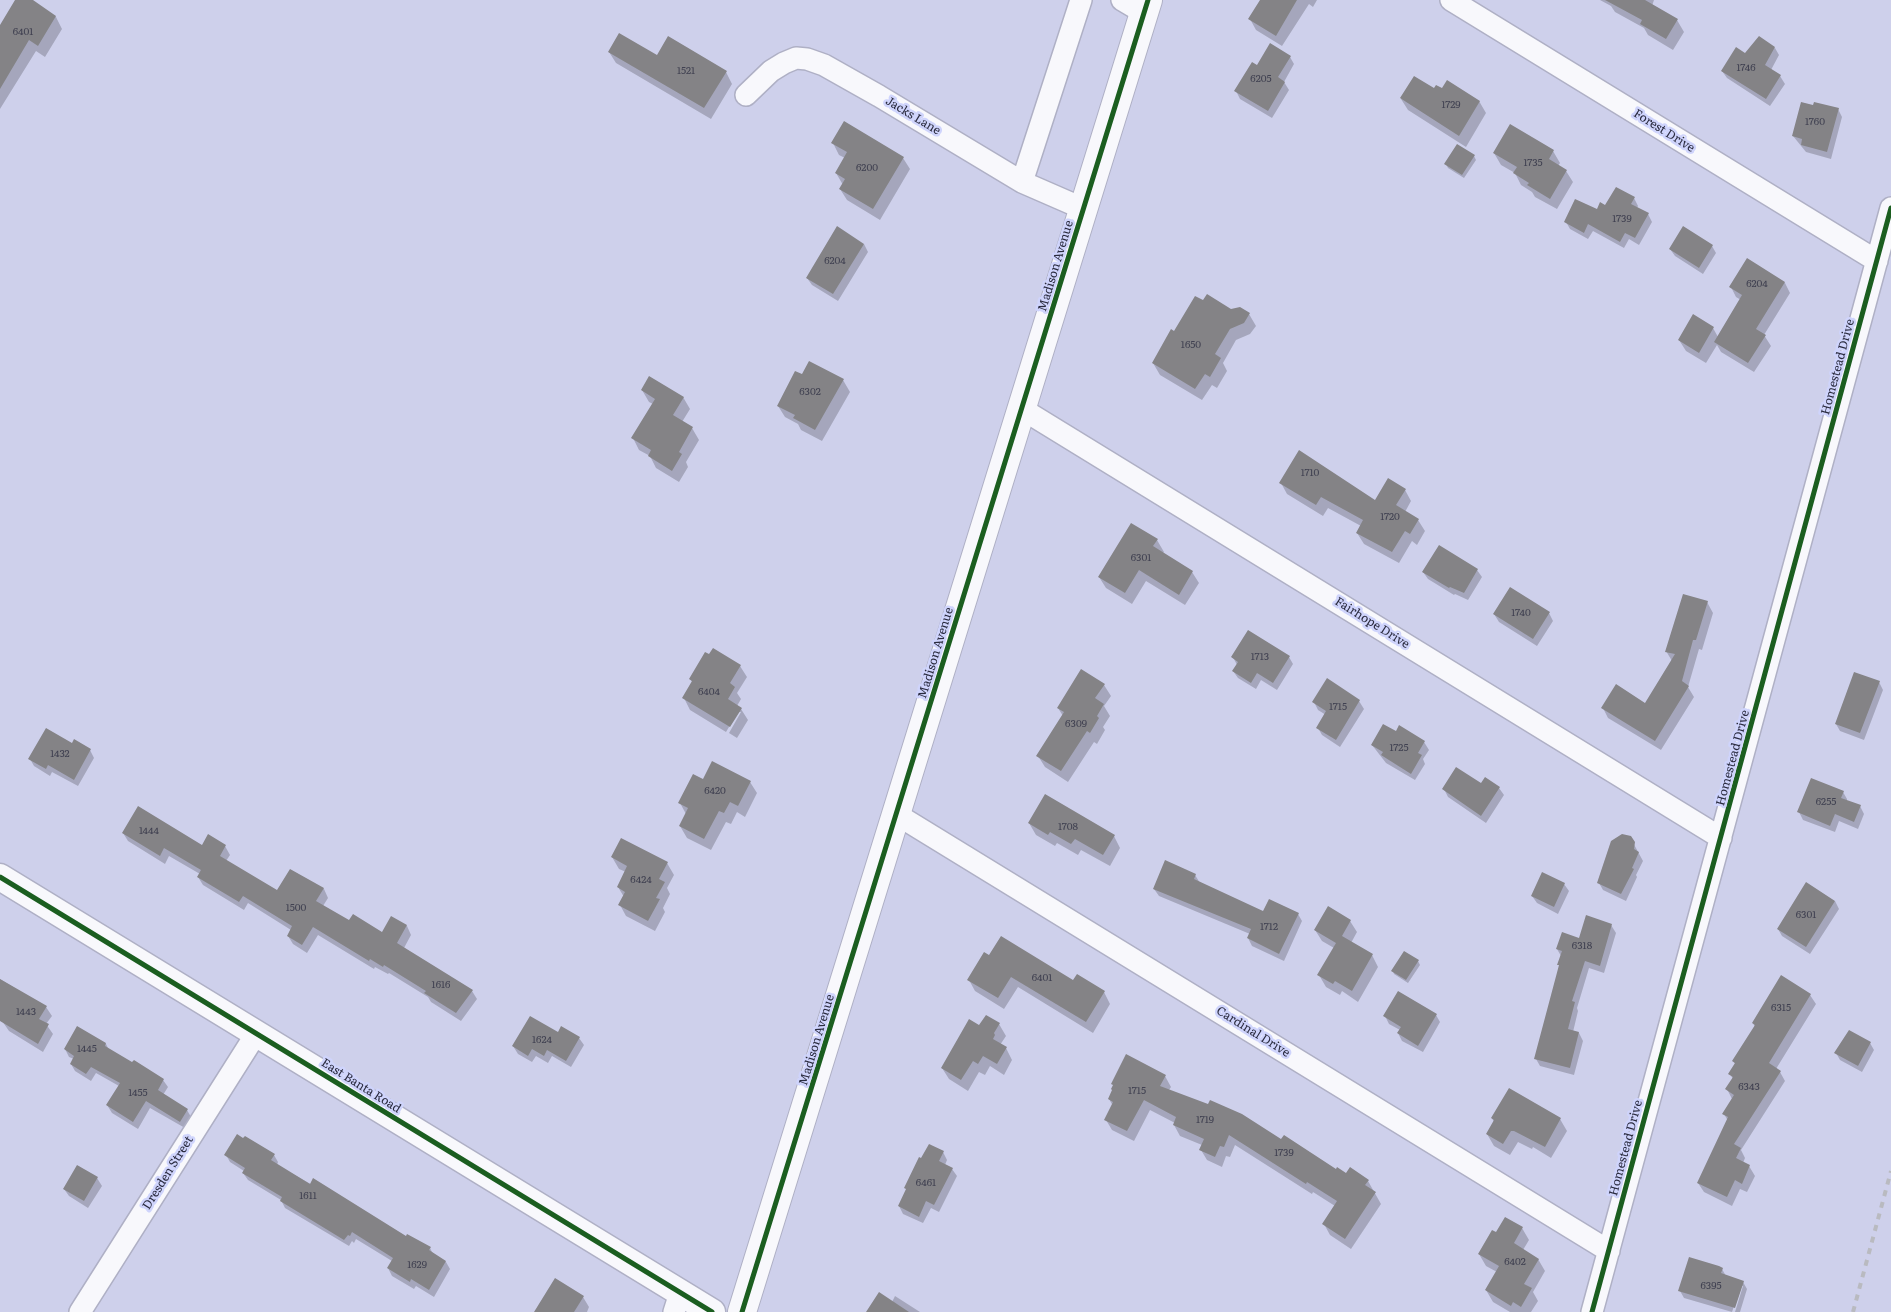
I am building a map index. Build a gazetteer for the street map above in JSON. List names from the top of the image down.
{
  "streets": {
    "main road": ["Madison Avenue"],
    "street": [
      "Jacks Lane",
      "Forest Drive",
      "Homestead Drive",
      "Fairhope Drive",
      "Cardinal Drive",
      "East Banta Road",
      "Dresden Street"
    ]
  },
  "crossings": [
    ["Jacks Lane", "Madison Avenue"],
    ["Forest Drive", "Homestead Drive"],
    ["Madison Avenue", "Fairhope Drive"],
    ["Madison Avenue", "Cardinal Drive"],
    ["Homestead Drive", "Fairhope Drive"],
    ["Homestead Drive", "Cardinal Drive"],
    ["East Banta Road", "Dresden Street"]
  ],
  "house_numbers": [
    "6401",
    "1746",
    "1521",
    "6205",
    "1729",
    "1760",
    "1735",
    "6200",
    "1739",
    "6204",
    "6204",
    "1650",
    "6302",
    "1710",
    "1720",
    "6301",
    "1740",
    "1713",
    "6404",
    "1715",
    "6309",
    "1725",
    "1432",
    "6420",
    "6255",
    "1708",
    "1444",
    "6424",
    "1500",
    "6301",
    "1712",
    "6318",
    "6401",
    "1616",
    "6315",
    "1443",
    "1624",
    "1445",
    "6343",
    "1715",
    "1455",
    "1719",
    "1739",
    "6461",
    "1611",
    "6402",
    "1629",
    "6395"
  ]
}
